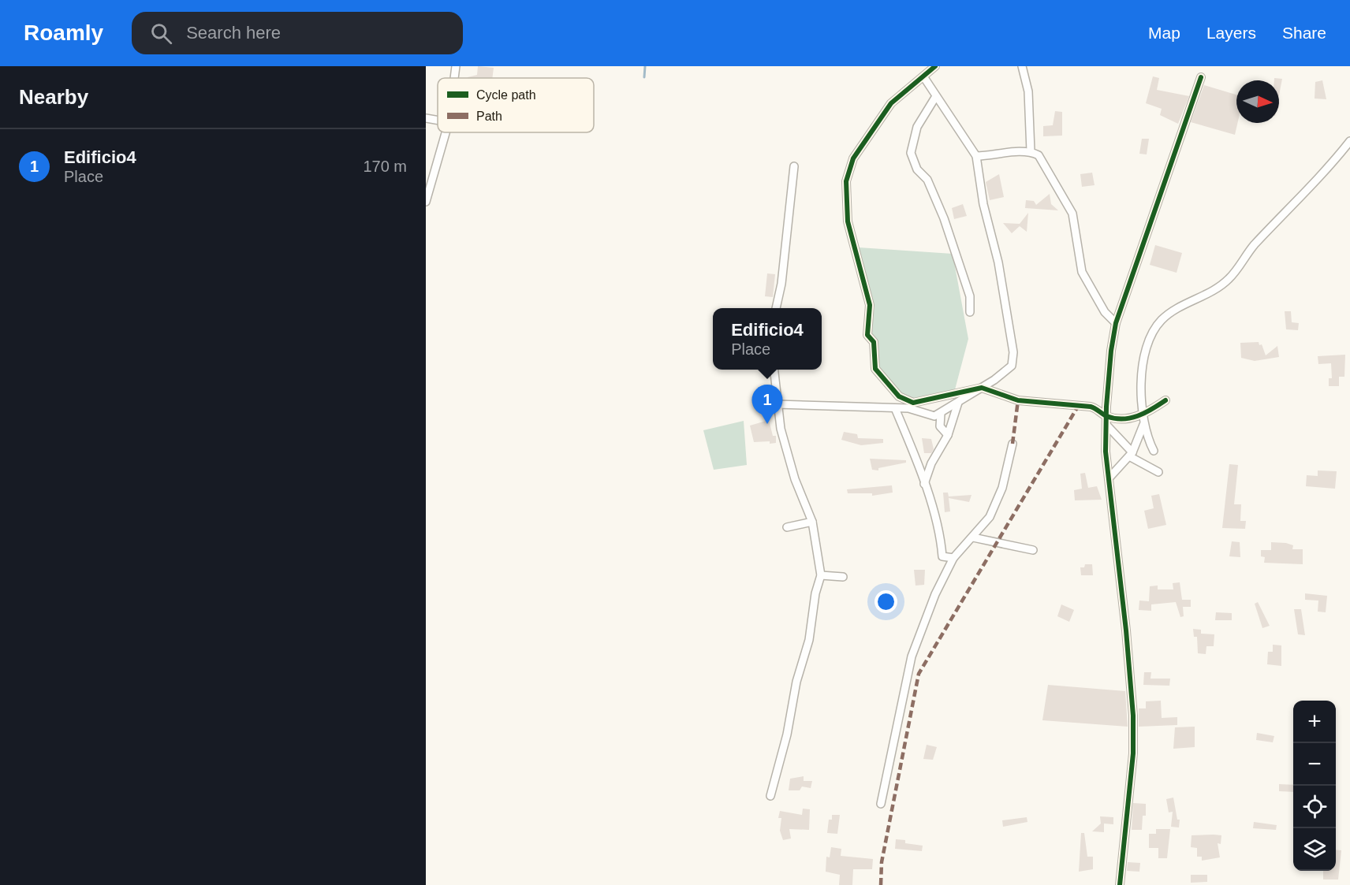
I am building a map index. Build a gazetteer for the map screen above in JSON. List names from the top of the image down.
{
  "legend": ["Cycle path", "Path"],
  "north": "right",
  "page": {
    "header": "Roamly",
    "search": "Search here",
    "nav": ["Map", "Layers", "Share"],
    "heading": "Nearby",
    "list": [
      {
        "mark": "1",
        "name": "Edificio4",
        "note": "Place",
        "value": "170 m"
      }
    ],
    "popup": ["Edificio4", "Place"],
    "pins": "1",
    "map_buttons": ["+", "−"]
  }
}
